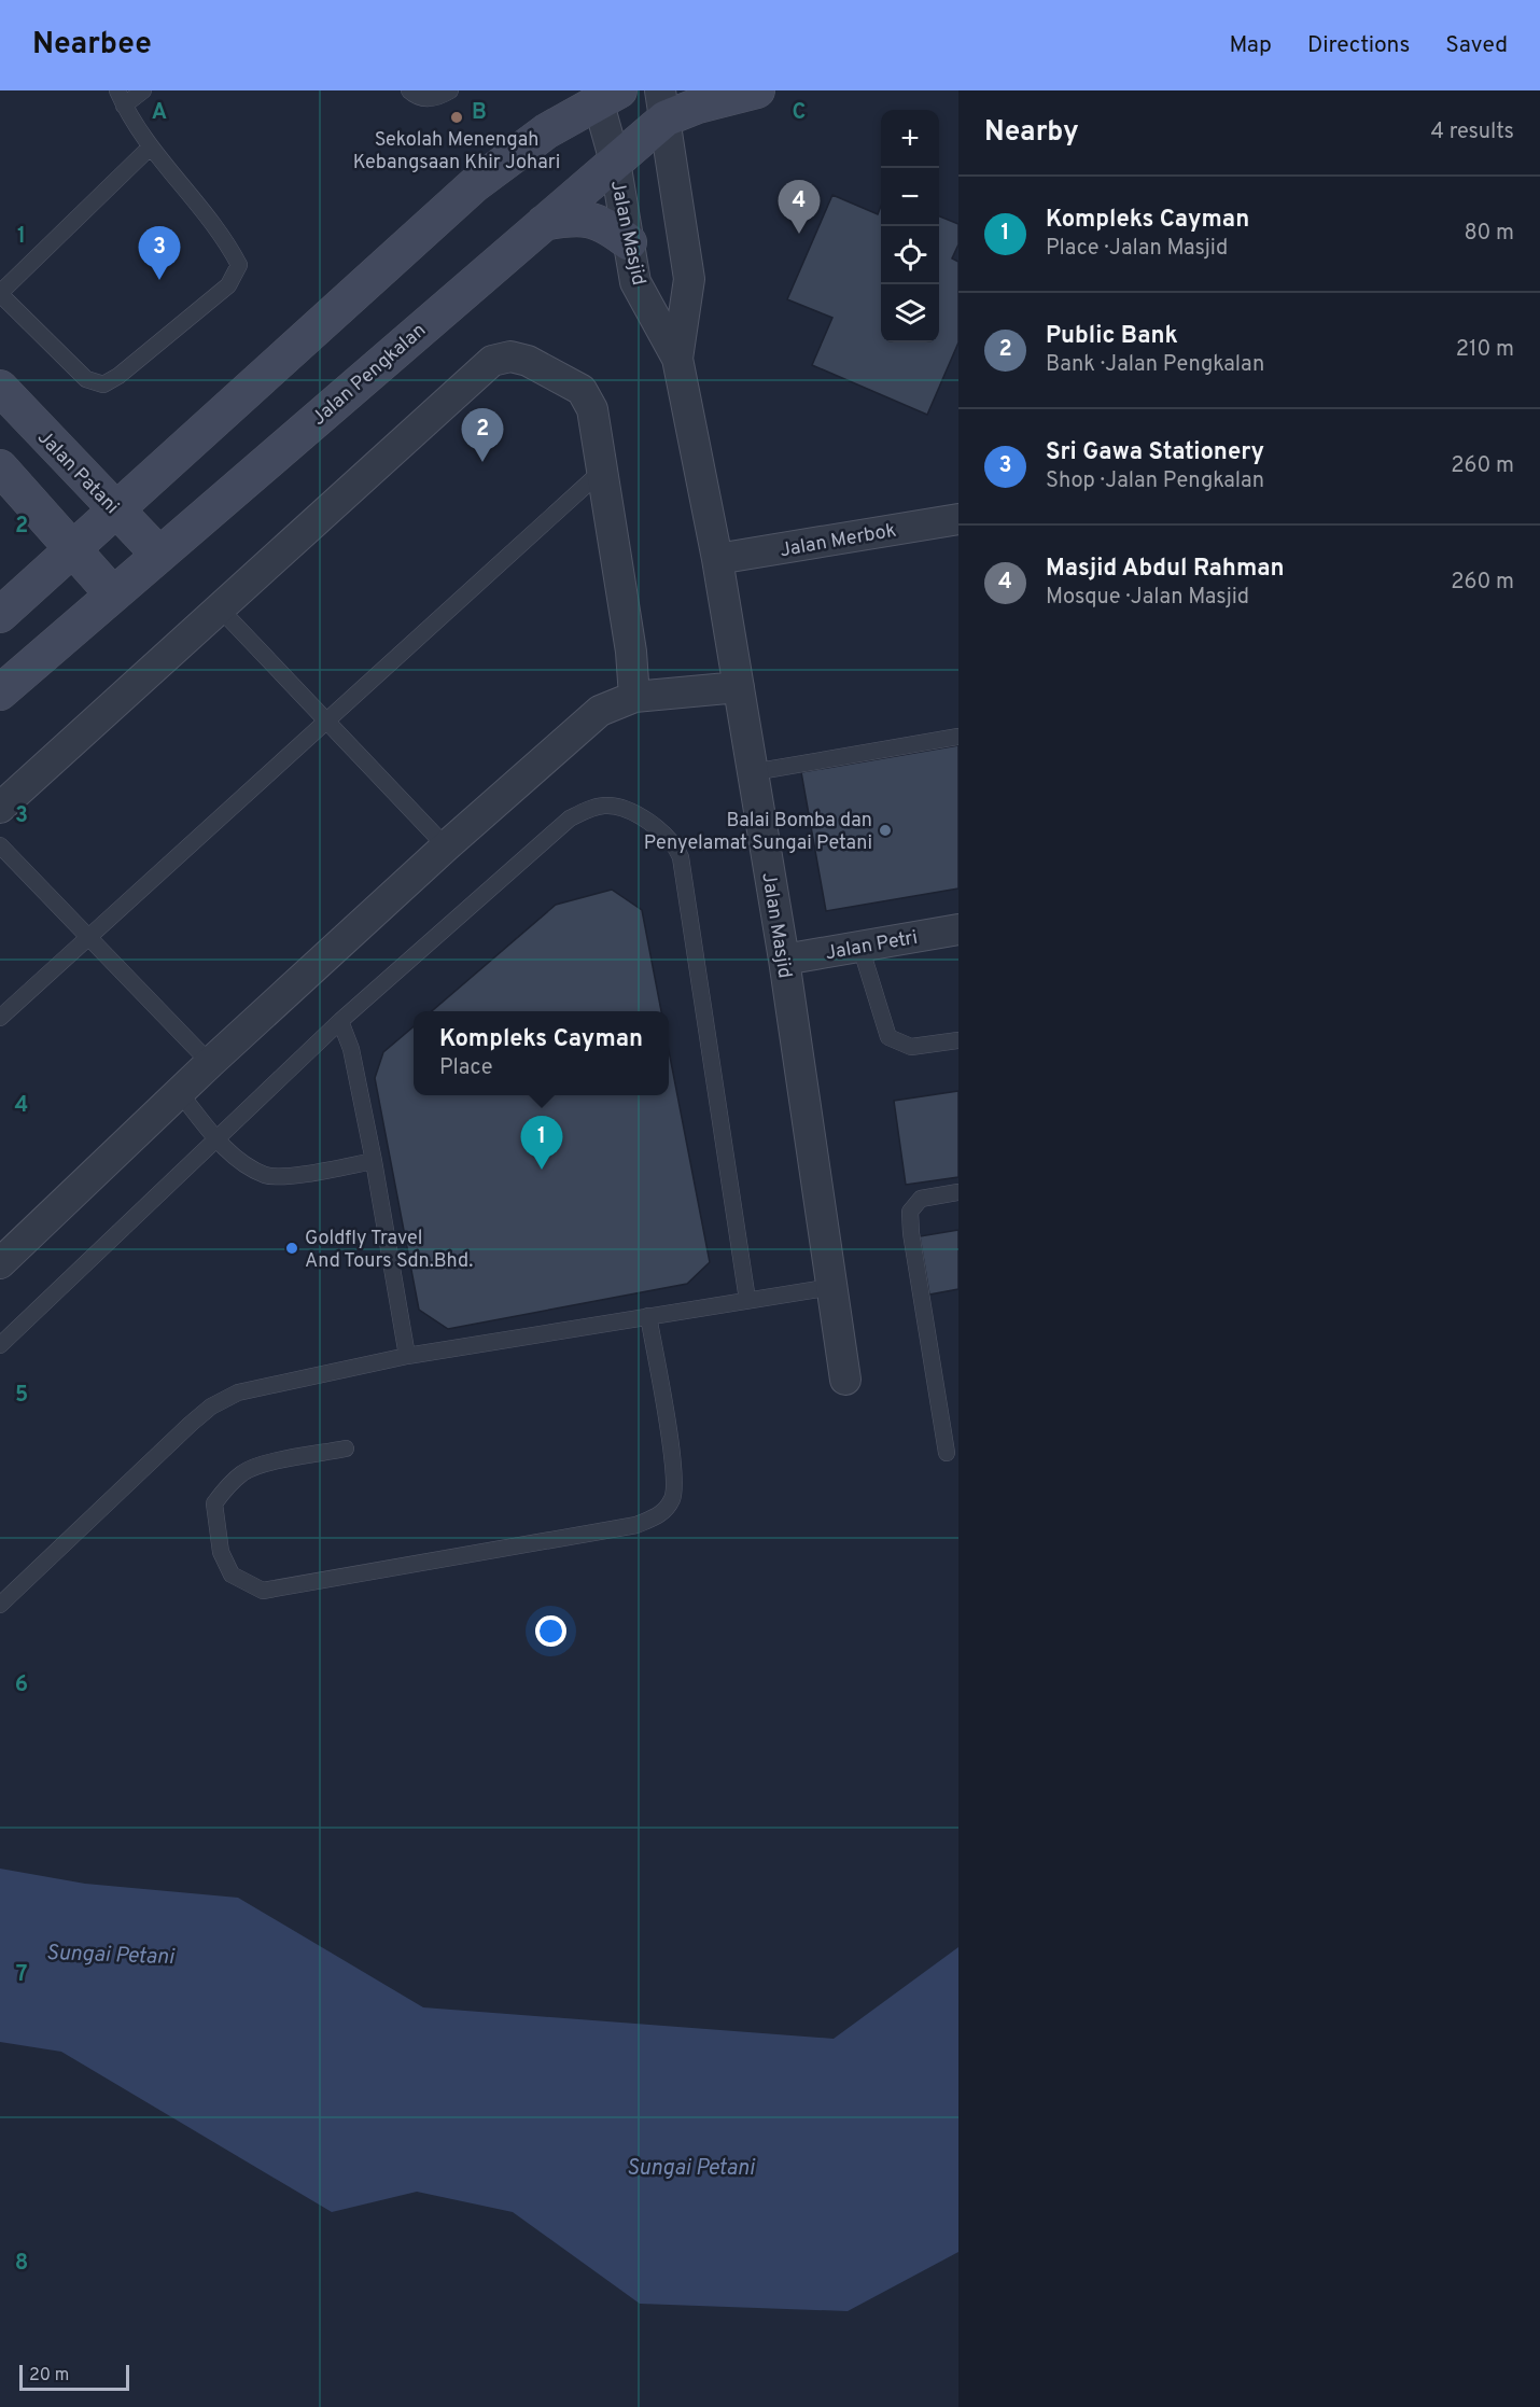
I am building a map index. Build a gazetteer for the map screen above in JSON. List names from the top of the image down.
{
  "streets": {
    "main road": ["Jalan Pengkalan", "Jalan Patani"],
    "street": ["Jalan Masjid", "Jalan Merbok", "Jalan Petri"]
  },
  "crossings": [
    ["Jalan Masjid", "Jalan Pengkalan"],
    ["Jalan Masjid", "Jalan Merbok"],
    ["Jalan Masjid", "Jalan Petri"],
    ["Jalan Pengkalan", "Jalan Patani"]
  ],
  "water": ["Sungai Petani"],
  "places": ["Sekolah Menengah Kebangsaan Khir Johari", "Balai Bomba dan Penyelamat Sungai Petani", "Goldfly Travel And Tours Sdn.Bhd."],
  "scale_bar": "20 m",
  "page": {
    "header": "Nearbee",
    "nav": ["Map", "Directions", "Saved"],
    "heading": ["Nearby", "4 results"],
    "map_buttons": ["+", "−"],
    "list": [
      {
        "mark": "1",
        "name": "Kompleks Cayman",
        "note": "Place · Jalan Masjid",
        "value": "80 m"
      },
      {
        "mark": "2",
        "name": "Public Bank",
        "note": "Bank · Jalan Pengkalan",
        "value": "210 m"
      },
      {
        "mark": "3",
        "name": "Sri Gawa Stationery",
        "note": "Shop · Jalan Pengkalan",
        "value": "260 m"
      },
      {
        "mark": "4",
        "name": "Masjid Abdul Rahman",
        "note": "Mosque · Jalan Masjid",
        "value": "260 m"
      }
    ],
    "pins": [
      "4",
      "3",
      "2",
      "1"
    ],
    "popup": ["Kompleks Cayman", "Place"],
    "scale": "20 m"
  },
  "grid": {
    "columns": ["A", "B", "C"],
    "rows": [
      "1",
      "2",
      "3",
      "4",
      "5",
      "6",
      "7",
      "8"
    ]
  }
}
